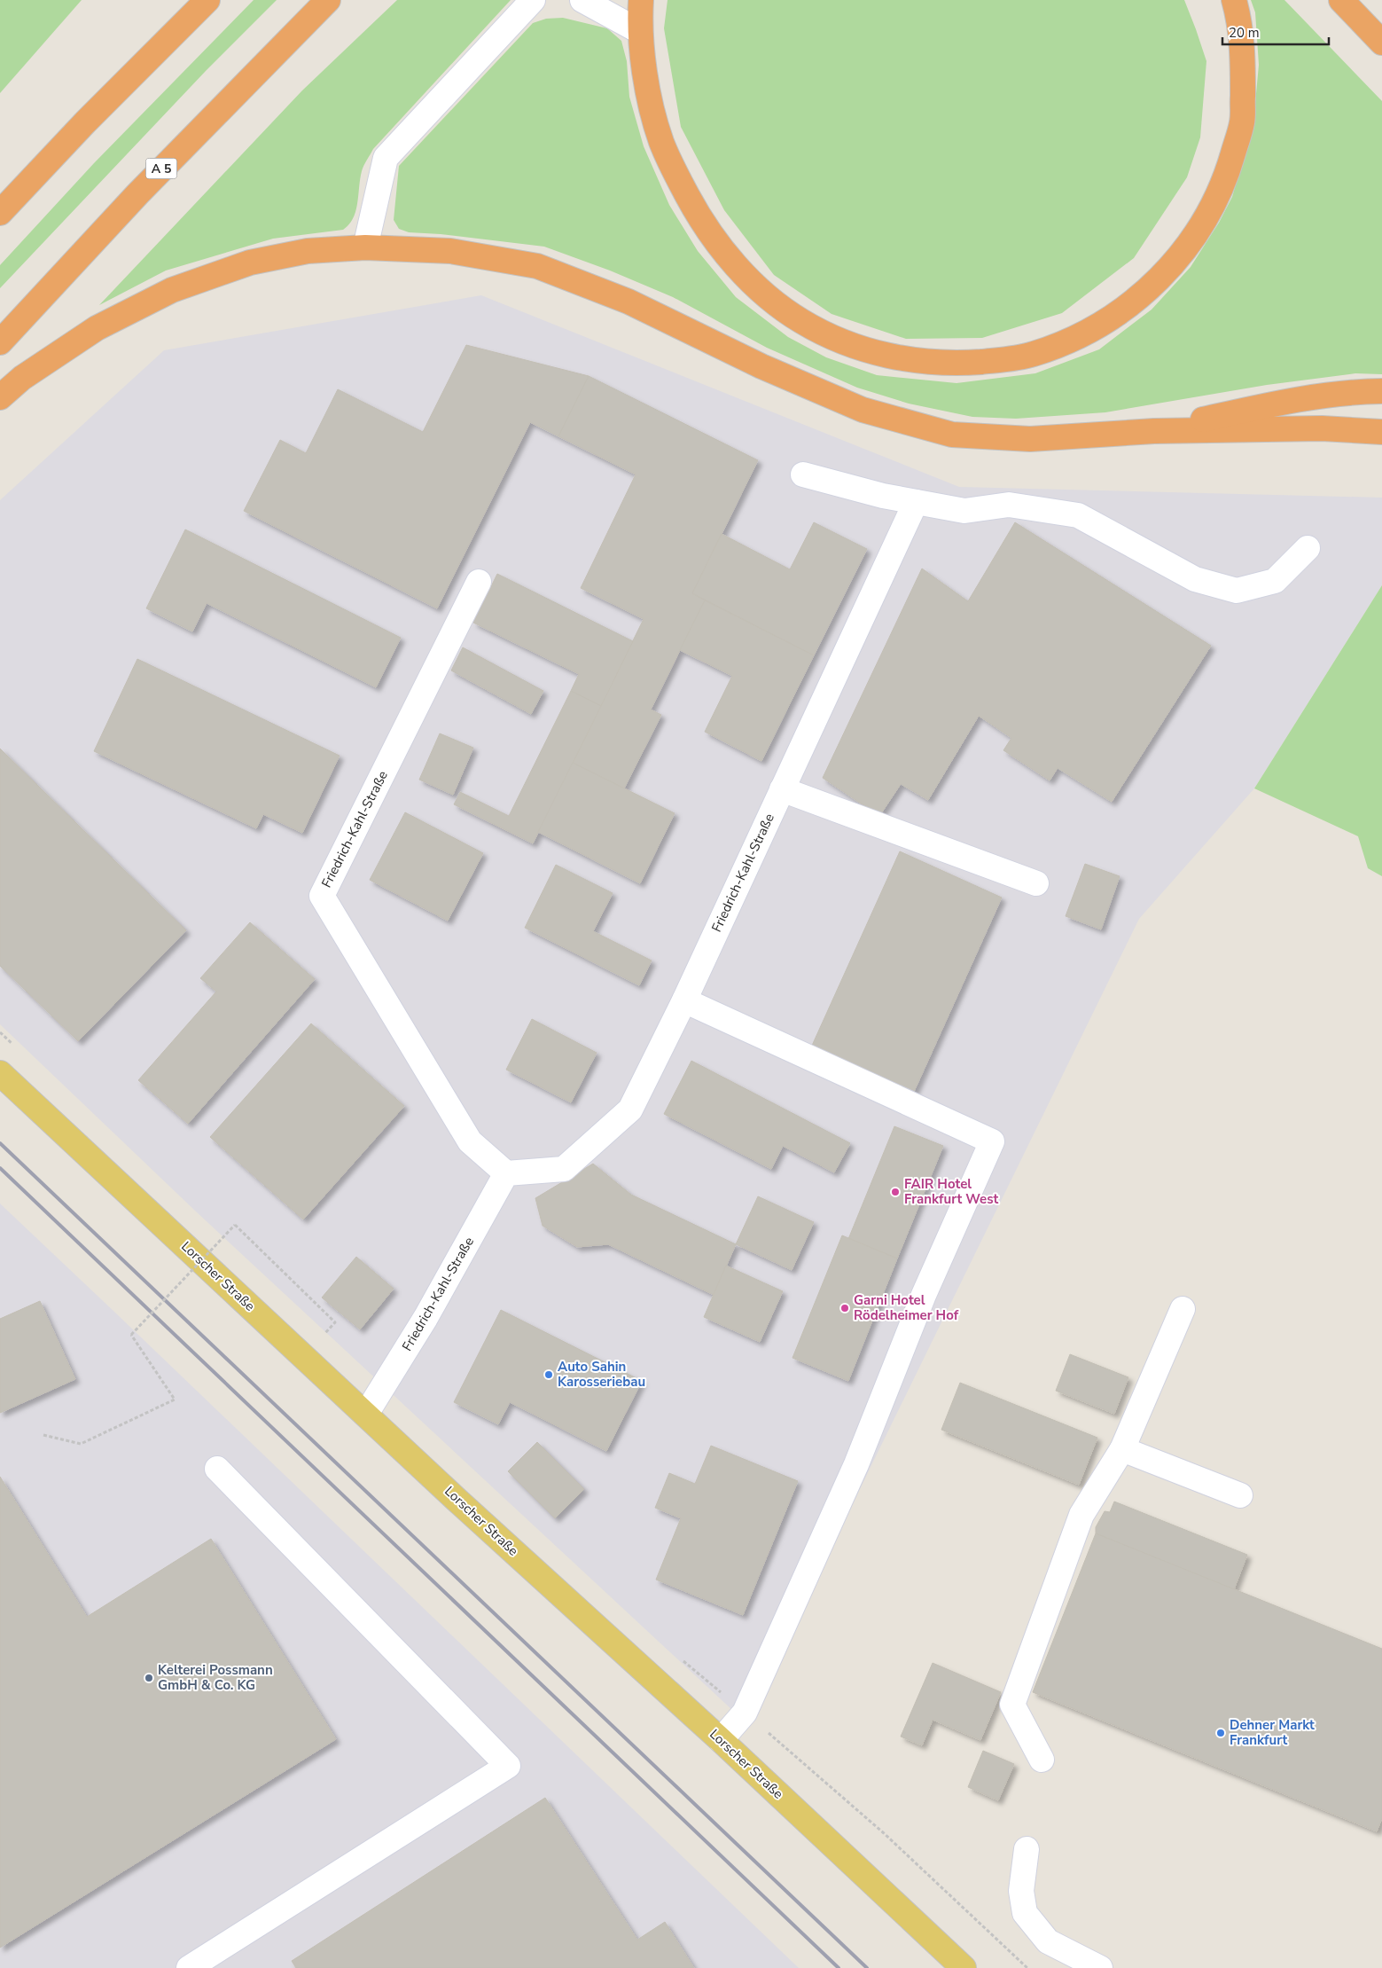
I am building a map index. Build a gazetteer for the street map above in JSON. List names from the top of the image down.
{
  "streets": {
    "highway": ["A 5"],
    "main road": ["Lorscher Straße"],
    "street": ["Friedrich-Kahl-Straße"]
  },
  "crossings": [
    ["Friedrich-Kahl-Straße", "Lorscher Straße"]
  ],
  "places": [
    "FAIR Hotel Frankfurt West",
    "Garni Hotel Rödelheimer Hof",
    "Auto Sahin Karosseriebau",
    "Kelterei Possmann GmbH & Co. KG",
    "Dehner Markt Frankfurt"
  ],
  "scale_bar": "20 m"
}
